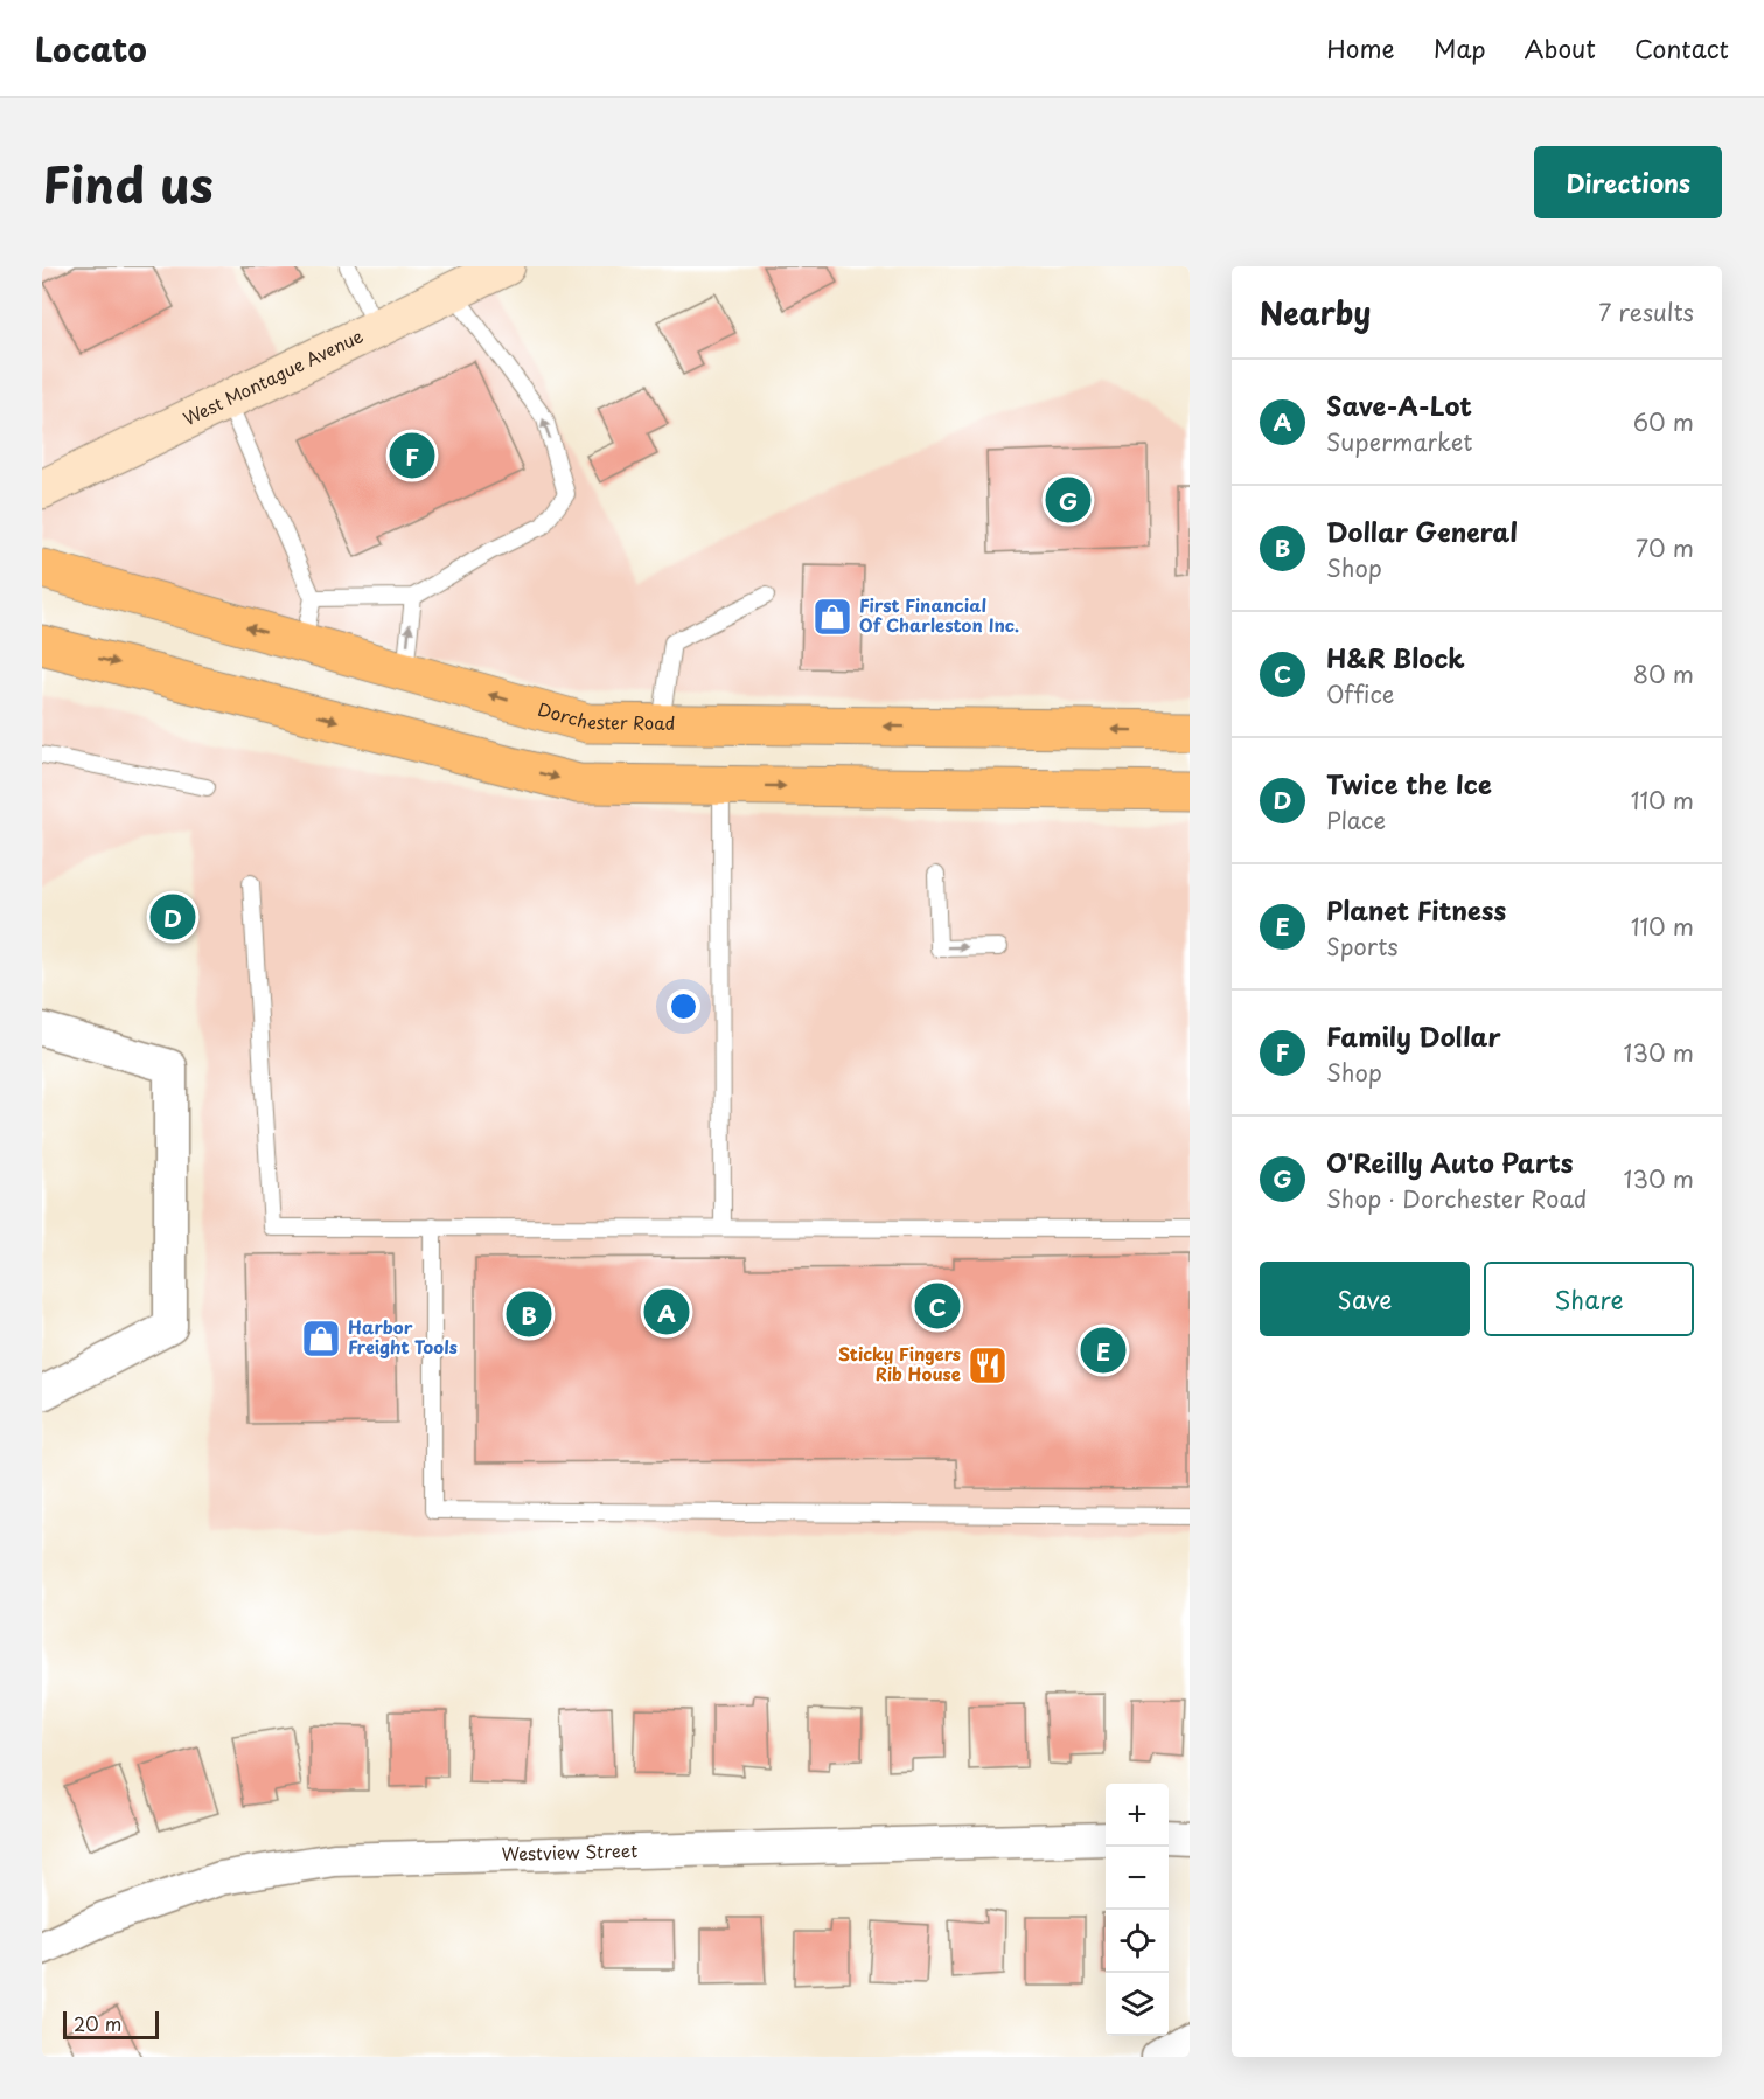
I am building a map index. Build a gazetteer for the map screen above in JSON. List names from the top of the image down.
{
  "streets": {
    "main road": ["Dorchester Road"],
    "street": ["West Montague Avenue", "Westview Street"]
  },
  "places": {
    "shop": ["First Financial Of Charleston Inc.", "Harbor Freight Tools"],
    "restaurant": ["Sticky Fingers Rib House"]
  },
  "scale_bar": "20 m",
  "page": {
    "header": "Locato",
    "nav": [
      "Home",
      "Map",
      "About",
      "Contact"
    ],
    "title": "Find us",
    "buttons": [
      "Directions",
      ["Save", "Share"]
    ],
    "heading": ["Nearby", "7 results"],
    "list": [
      {
        "mark": "A",
        "name": "Save-A-Lot",
        "note": "Supermarket",
        "value": "60 m"
      },
      {
        "mark": "B",
        "name": "Dollar General",
        "note": "Shop",
        "value": "70 m"
      },
      {
        "mark": "C",
        "name": "H&R Block",
        "note": "Office",
        "value": "80 m"
      },
      {
        "mark": "D",
        "name": "Twice the Ice",
        "note": "Place",
        "value": "110 m"
      },
      {
        "mark": "E",
        "name": "Planet Fitness",
        "note": "Sports",
        "value": "110 m"
      },
      {
        "mark": "F",
        "name": "Family Dollar",
        "note": "Shop",
        "value": "130 m"
      },
      {
        "mark": "G",
        "name": "O'Reilly Auto Parts",
        "note": "Shop · Dorchester Road",
        "value": "130 m"
      }
    ],
    "pins": [
      "F",
      "G",
      "D",
      "C",
      "A",
      "B",
      "E"
    ],
    "map_buttons": ["+", "−"],
    "scale": "20 m"
  }
}
